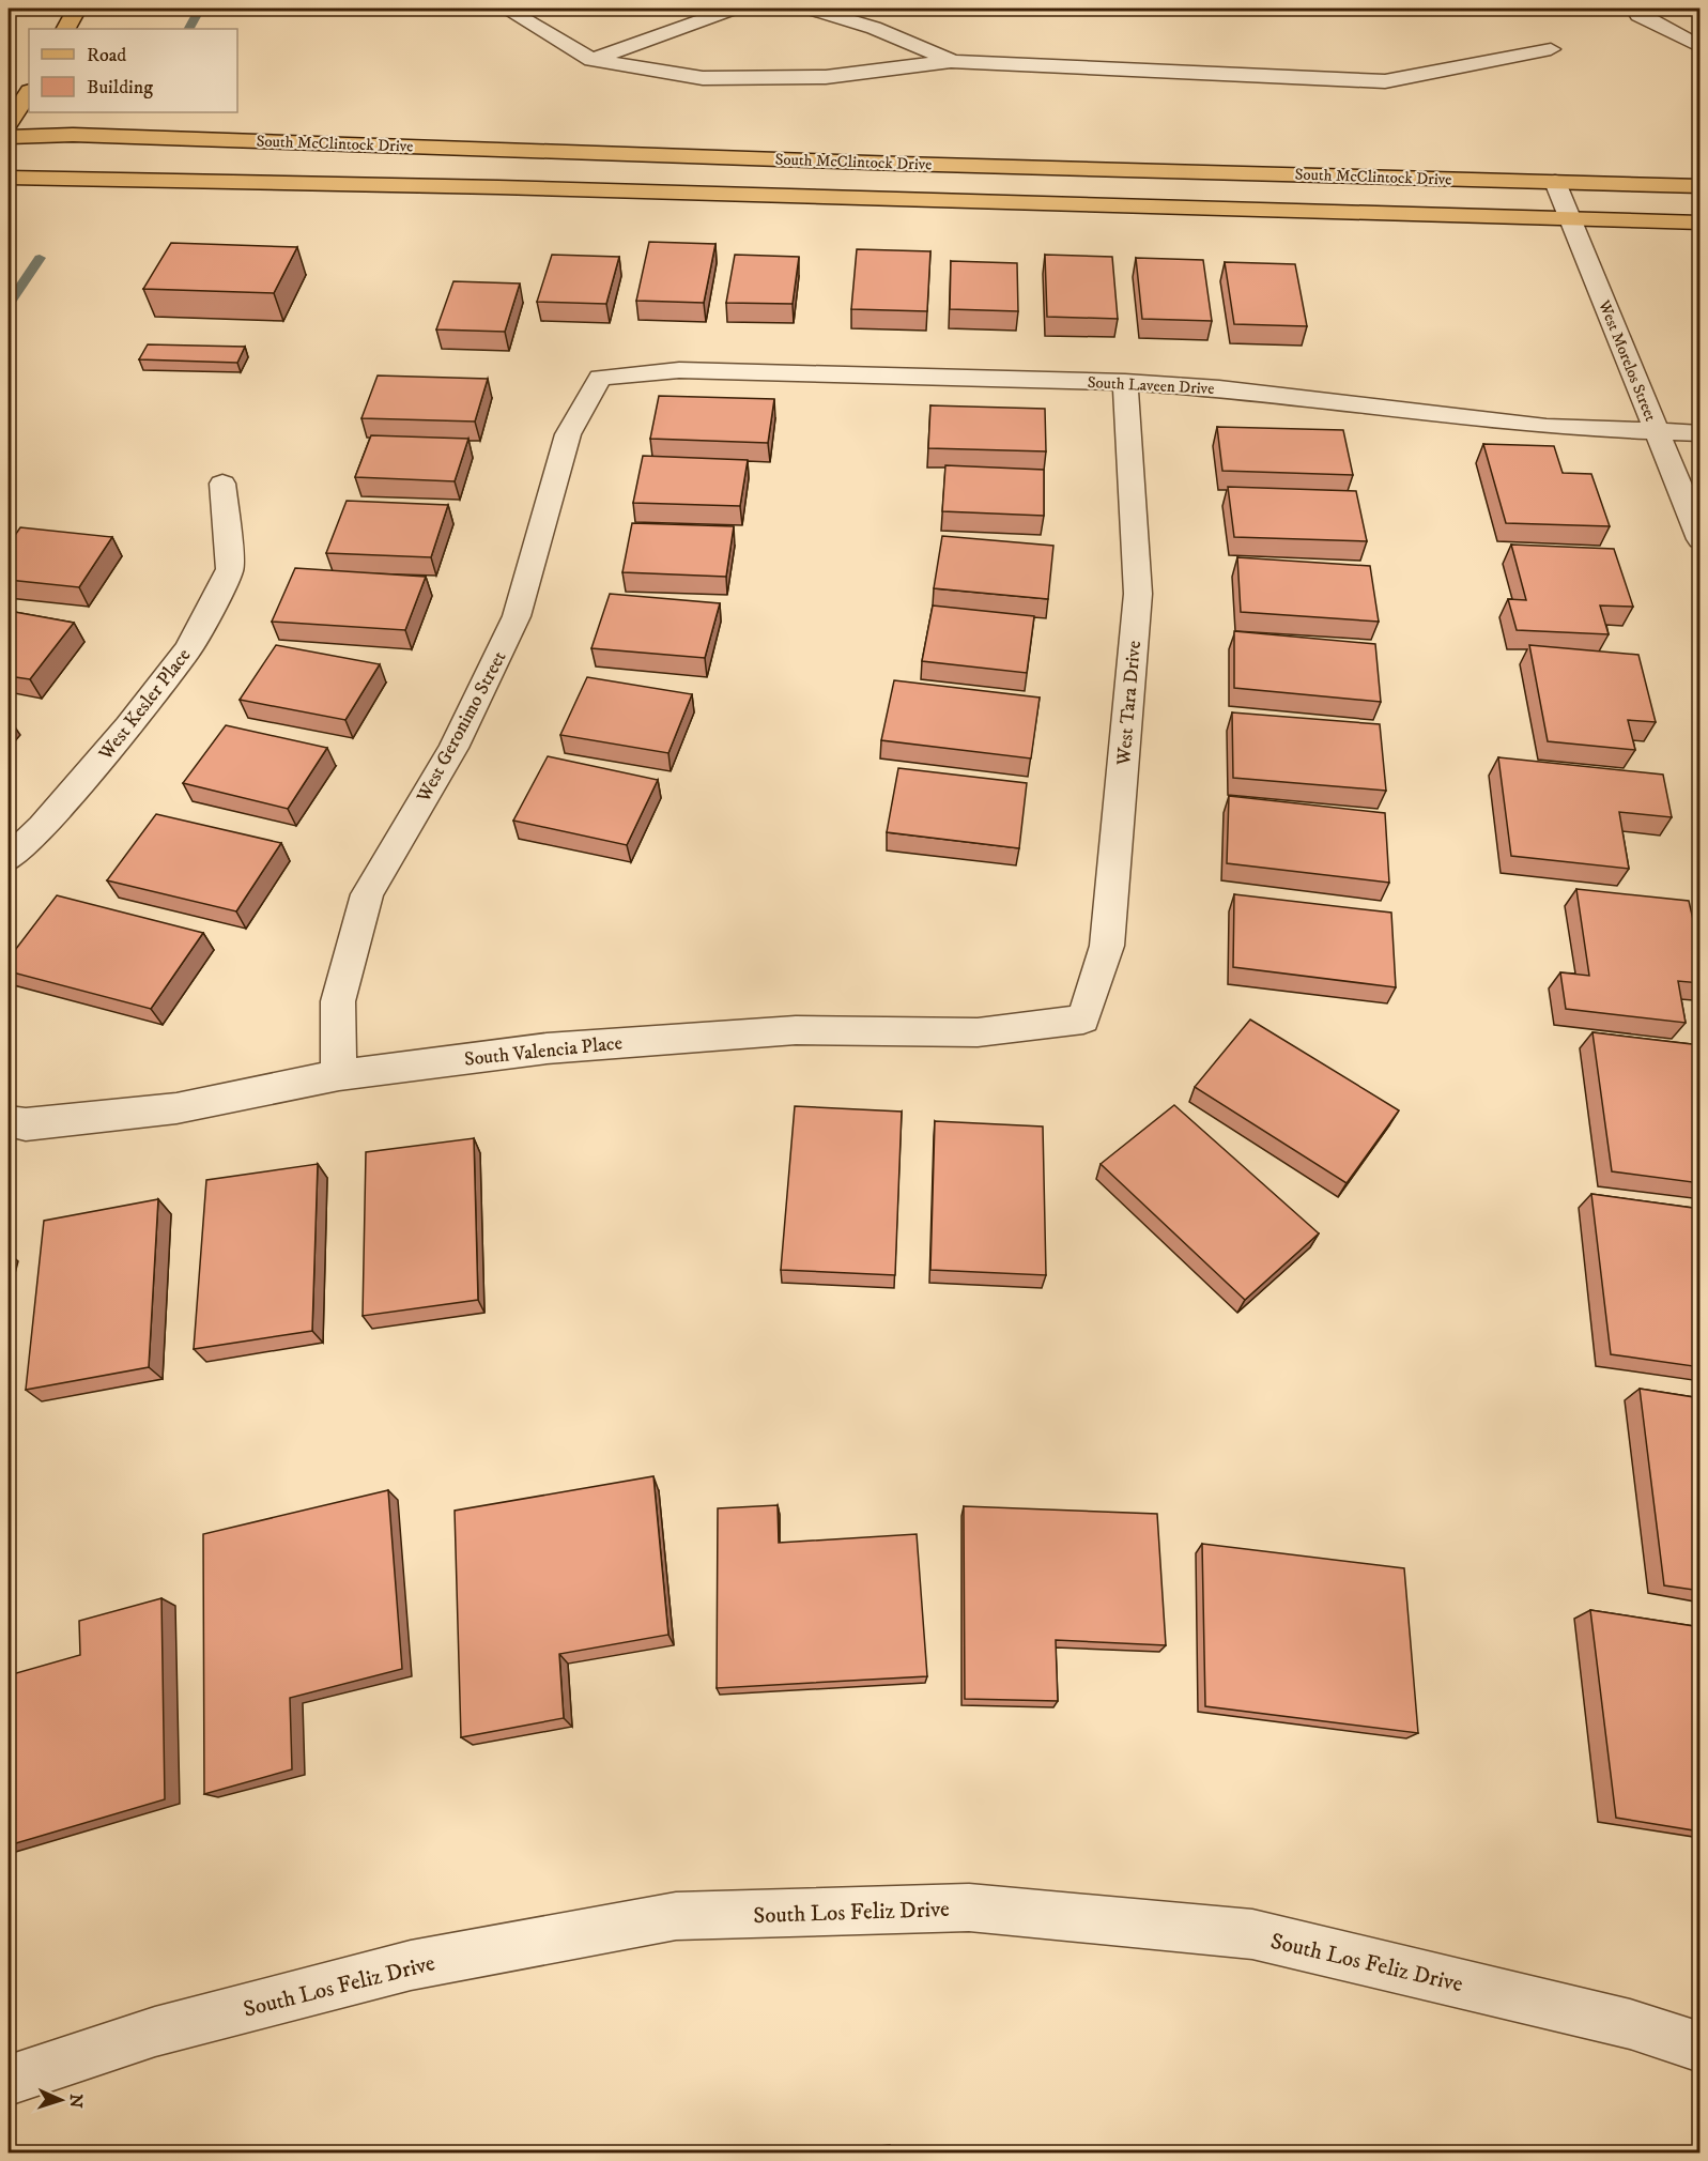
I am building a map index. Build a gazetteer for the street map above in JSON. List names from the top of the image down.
{
  "streets": {
    "main road": ["South McClintock Drive"],
    "street": [
      "West Morelos Street",
      "South Laveen Drive",
      "West Tara Drive",
      "West Kesler Place",
      "West Geronimo Street",
      "South Valencia Place",
      "South Los Feliz Drive"
    ]
  },
  "crossings": [
    ["South McClintock Drive", "West Morelos Street"],
    ["West Morelos Street", "South Laveen Drive"],
    ["South Laveen Drive", "West Tara Drive"],
    ["South Laveen Drive", "West Geronimo Street"],
    ["West Tara Drive", "South Valencia Place"],
    ["West Geronimo Street", "South Valencia Place"]
  ],
  "legend": ["Road", "Building"],
  "north": "right"
}
